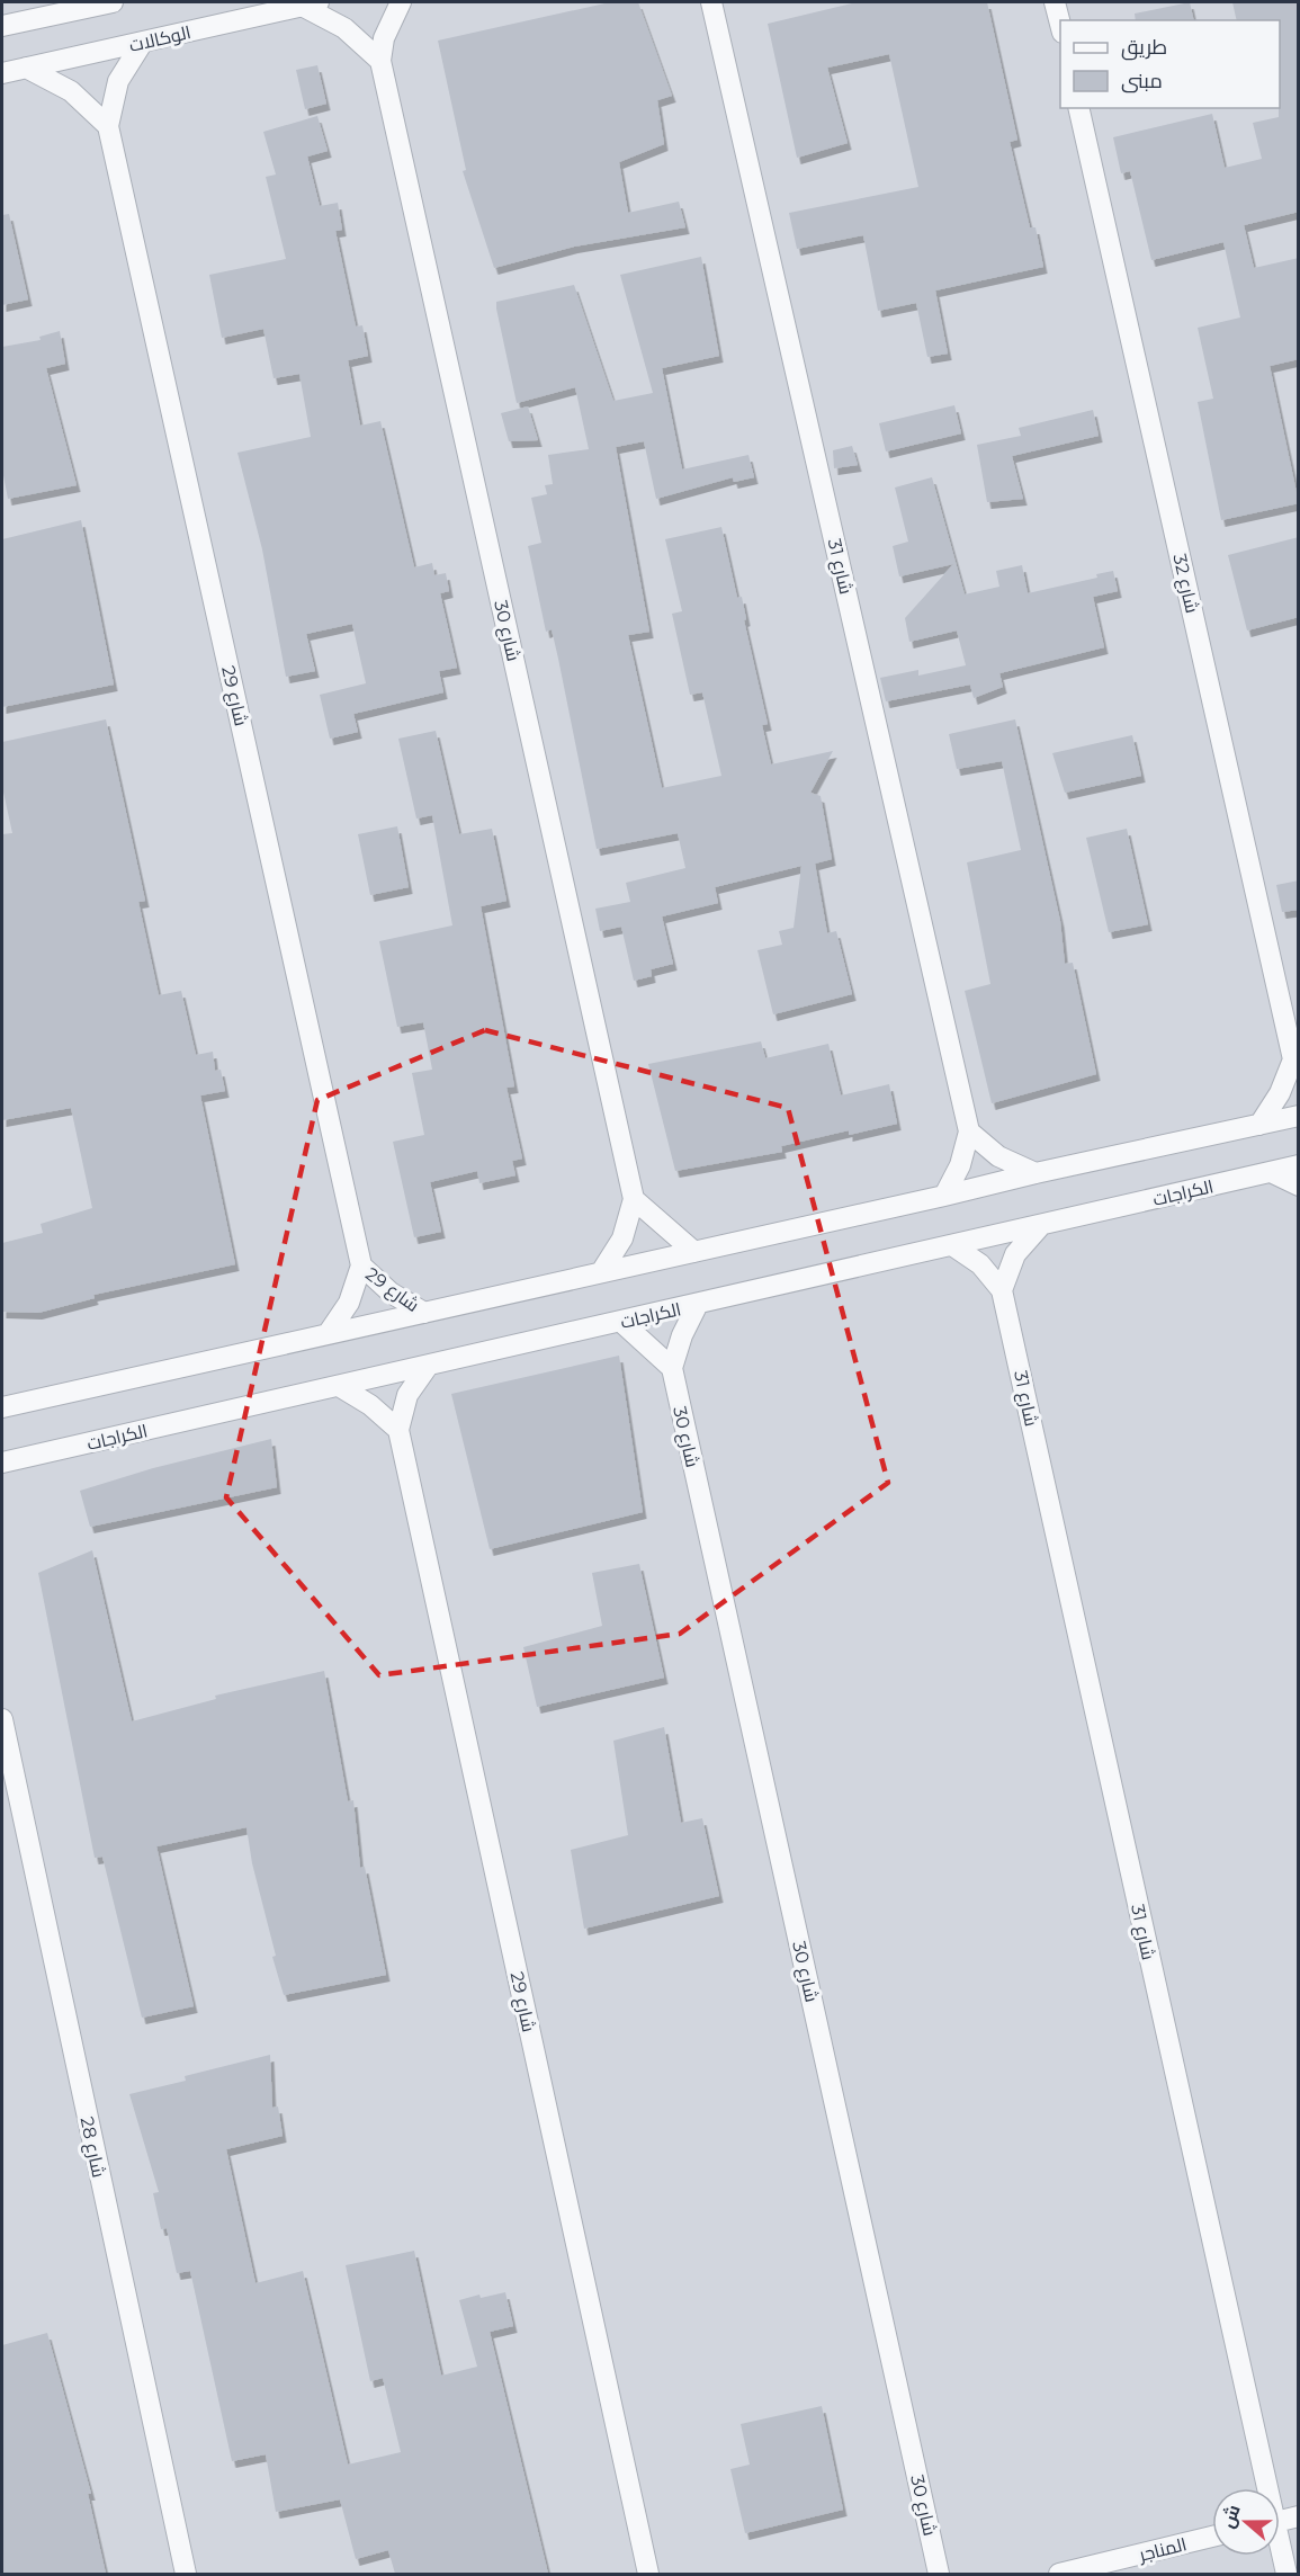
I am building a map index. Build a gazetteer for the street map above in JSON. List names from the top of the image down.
{
  "streets": {
    "street": [
      "الوكالات",
      "شارع 31",
      "شارع 32",
      "شارع 30",
      "شارع 29",
      "الكراجات",
      "شارع 28",
      "المناجر"
    ]
  },
  "crossings": [
    ["الوكالات", "شارع 29"],
    ["شارع 31", "الكراجات"],
    ["شارع 30", "الكراجات"],
    ["شارع 29", "الكراجات"]
  ],
  "legend": ["طريق", "مبنى"],
  "north": "left"
}
